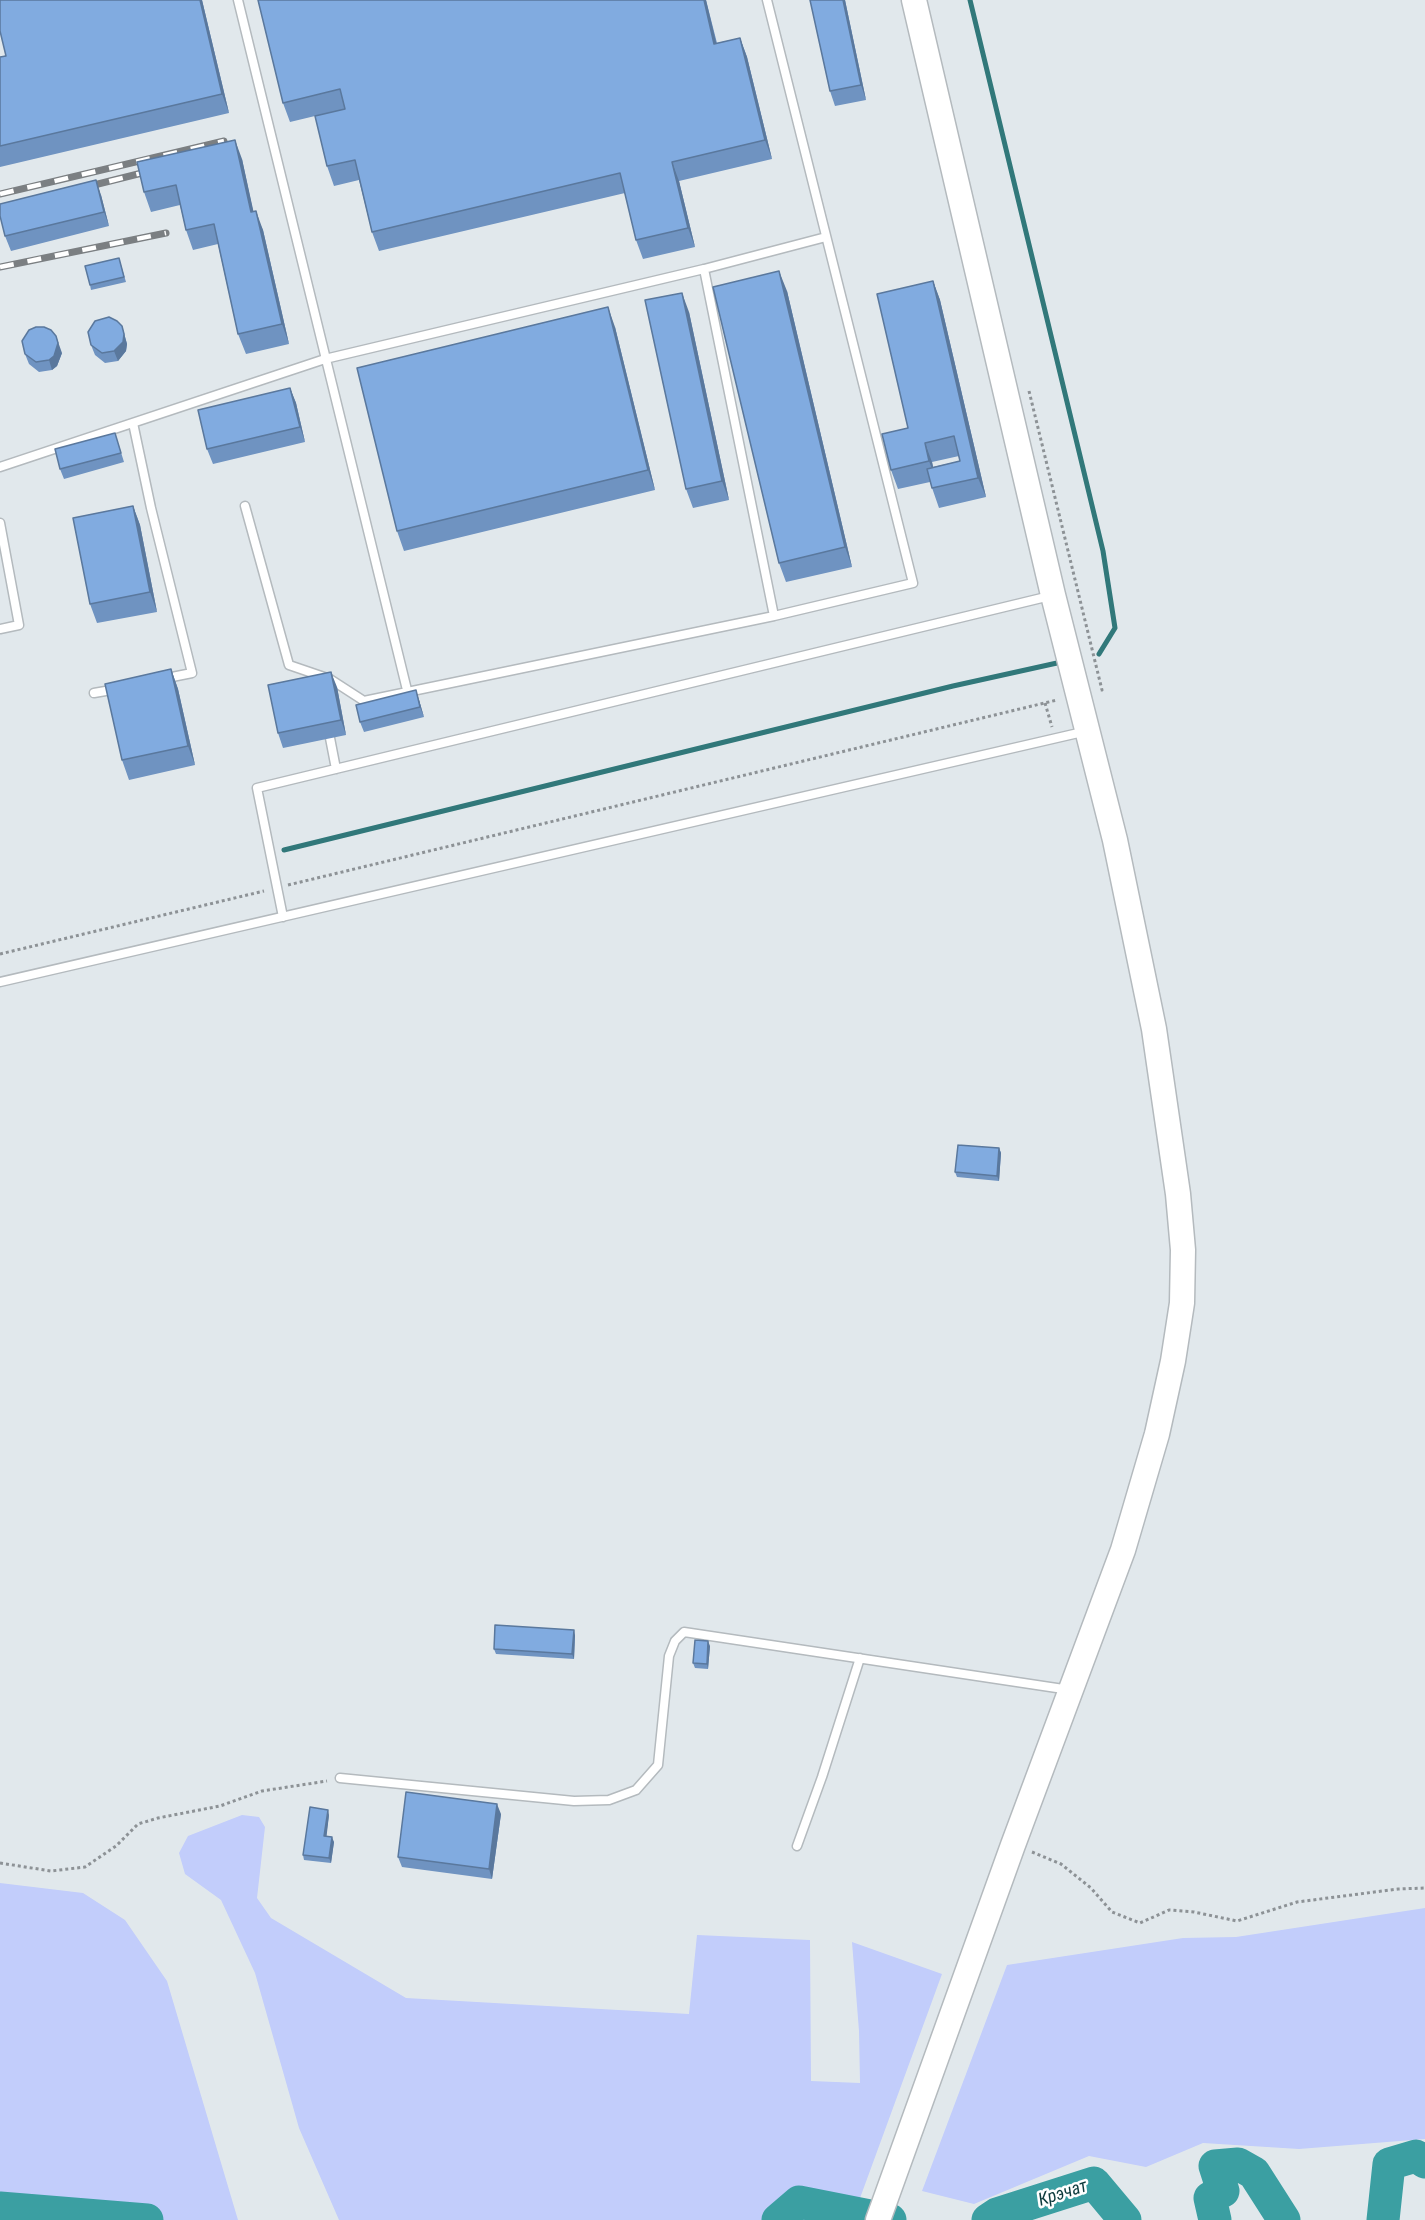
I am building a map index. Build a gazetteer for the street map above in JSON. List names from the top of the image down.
{
  "water": ["Крэчат"]
}
